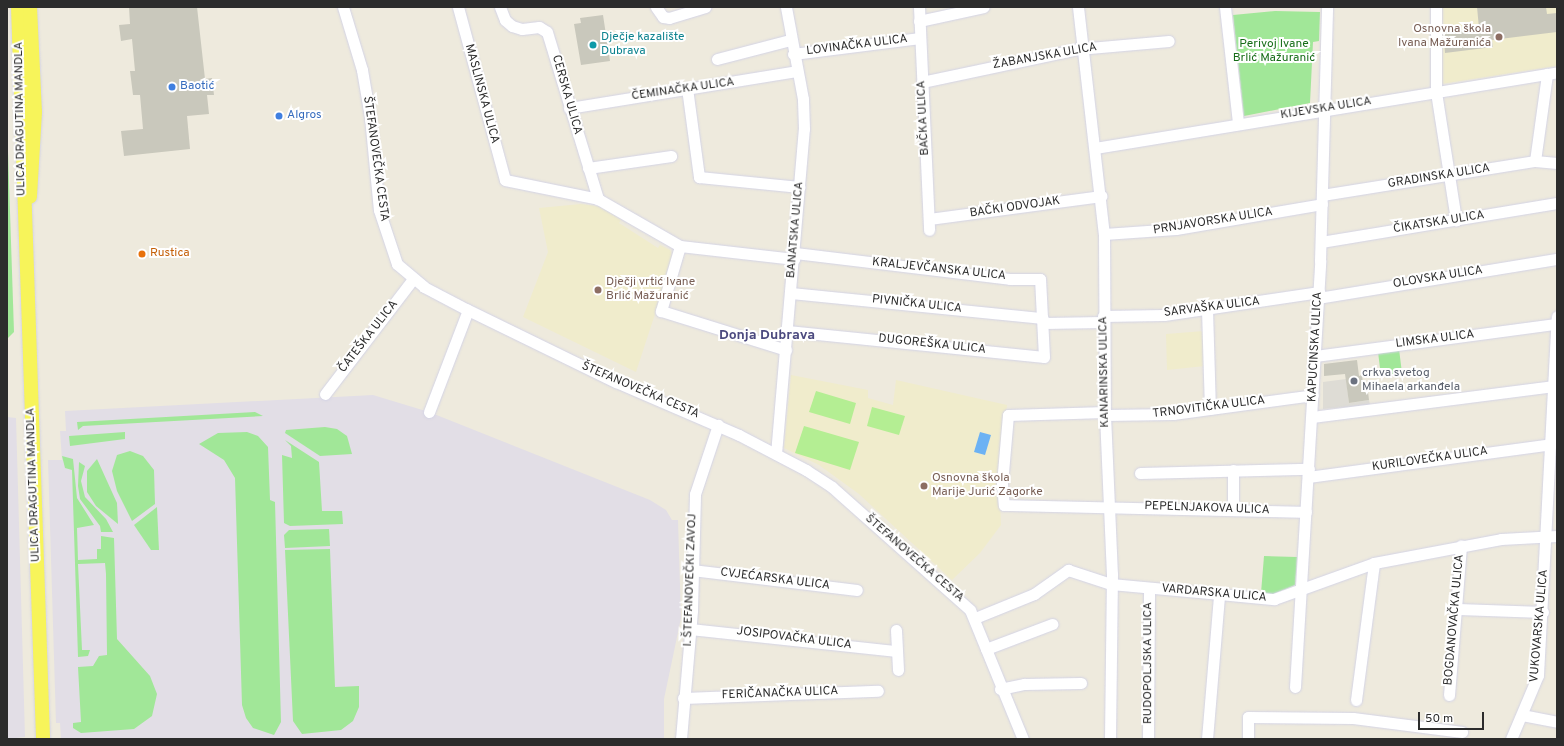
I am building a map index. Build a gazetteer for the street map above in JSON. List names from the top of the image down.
{
  "streets": {
    "main road": ["ULICA DRAGUTINA MANDLA"],
    "street": [
      "LOVINAČKA ULICA",
      "ŽABANJSKA ULICA",
      "ČEMINAČKA ULICA",
      "MASLINSKA ULICA",
      "CERSKA ULICA",
      "KIJEVSKA ULICA",
      "BAČKA ULICA",
      "ŠTEFANOVEČKA CESTA",
      "GRADINSKA ULICA",
      "BAČKI ODVOJAK",
      "PRNJAVORSKA ULICA",
      "ČIKATSKA ULICA",
      "BANATSKA ULICA",
      "KRALJEVČANSKA ULICA",
      "OLOVSKA ULICA",
      "PIVNIČKA ULICA",
      "SARVAŠKA ULICA",
      "ČATEŠKA ULICA",
      "LIMSKA ULICA",
      "DUGOREŠKA ULICA",
      "KAPUCINSKA ULICA",
      "KANARINSKA ULICA",
      "TRNOVITIČKA ULICA",
      "KURILOVEČKA ULICA",
      "PEPELNJAKOVA ULICA",
      "I. ŠTEFANOVEČKI ZAVOJ",
      "CVJEĆARSKA ULICA",
      "VARDARSKA ULICA",
      "BOGDANOVAČKA ULICA",
      "VUKOVARSKA ULICA",
      "JOSIPOVAČKA ULICA",
      "RUDOPOLJSKA ULICA",
      "FERIČANAČKA ULICA"
    ]
  },
  "crossings": [
    ["LOVINAČKA ULICA", "BAČKA ULICA"],
    ["LOVINAČKA ULICA", "BANATSKA ULICA"],
    ["ŽABANJSKA ULICA", "BAČKA ULICA"],
    ["ŽABANJSKA ULICA", "KANARINSKA ULICA"],
    ["ČEMINAČKA ULICA", "CERSKA ULICA"],
    ["ČEMINAČKA ULICA", "BANATSKA ULICA"],
    ["MASLINSKA ULICA", "CERSKA ULICA"],
    ["KIJEVSKA ULICA", "KAPUCINSKA ULICA"],
    ["KIJEVSKA ULICA", "KANARINSKA ULICA"],
    ["BAČKA ULICA", "BAČKI ODVOJAK"],
    ["ŠTEFANOVEČKA CESTA", "BANATSKA ULICA"],
    ["ŠTEFANOVEČKA CESTA", "ČATEŠKA ULICA"],
    ["ŠTEFANOVEČKA CESTA", "I. ŠTEFANOVEČKI ZAVOJ"],
    ["ŠTEFANOVEČKA CESTA", "VARDARSKA ULICA"],
    ["GRADINSKA ULICA", "PRNJAVORSKA ULICA"],
    ["GRADINSKA ULICA", "KAPUCINSKA ULICA"],
    ["BAČKI ODVOJAK", "KANARINSKA ULICA"],
    ["PRNJAVORSKA ULICA", "KAPUCINSKA ULICA"],
    ["PRNJAVORSKA ULICA", "KANARINSKA ULICA"],
    ["ČIKATSKA ULICA", "KAPUCINSKA ULICA"],
    ["BANATSKA ULICA", "KRALJEVČANSKA ULICA"],
    ["BANATSKA ULICA", "PIVNIČKA ULICA"],
    ["BANATSKA ULICA", "DUGOREŠKA ULICA"],
    ["KRALJEVČANSKA ULICA", "PIVNIČKA ULICA"],
    ["KRALJEVČANSKA ULICA", "DUGOREŠKA ULICA"],
    ["OLOVSKA ULICA", "SARVAŠKA ULICA"],
    ["OLOVSKA ULICA", "KAPUCINSKA ULICA"],
    ["PIVNIČKA ULICA", "SARVAŠKA ULICA"],
    ["PIVNIČKA ULICA", "DUGOREŠKA ULICA"],
    ["PIVNIČKA ULICA", "KANARINSKA ULICA"],
    ["SARVAŠKA ULICA", "KAPUCINSKA ULICA"],
    ["SARVAŠKA ULICA", "KANARINSKA ULICA"],
    ["LIMSKA ULICA", "KAPUCINSKA ULICA"],
    ["LIMSKA ULICA", "VUKOVARSKA ULICA"],
    ["KAPUCINSKA ULICA", "TRNOVITIČKA ULICA"],
    ["KAPUCINSKA ULICA", "KURILOVEČKA ULICA"],
    ["KAPUCINSKA ULICA", "PEPELNJAKOVA ULICA"],
    ["KAPUCINSKA ULICA", "VARDARSKA ULICA"],
    ["KANARINSKA ULICA", "TRNOVITIČKA ULICA"],
    ["KANARINSKA ULICA", "PEPELNJAKOVA ULICA"],
    ["KANARINSKA ULICA", "VARDARSKA ULICA"],
    ["TRNOVITIČKA ULICA", "PEPELNJAKOVA ULICA"],
    ["KURILOVEČKA ULICA", "VUKOVARSKA ULICA"],
    ["I. ŠTEFANOVEČKI ZAVOJ", "CVJEĆARSKA ULICA"],
    ["I. ŠTEFANOVEČKI ZAVOJ", "JOSIPOVAČKA ULICA"],
    ["I. ŠTEFANOVEČKI ZAVOJ", "FERIČANAČKA ULICA"],
    ["VARDARSKA ULICA", "BOGDANOVAČKA ULICA"],
    ["VARDARSKA ULICA", "VUKOVARSKA ULICA"],
    ["VARDARSKA ULICA", "RUDOPOLJSKA ULICA"]
  ],
  "districts": ["Donja Dubrava"],
  "parks": ["Perivoj Ivane Brlić Mažuranić"],
  "places": [
    "Osnovna škola Ivana Mažuranića",
    "Dječje kazalište Dubrava",
    "Baotić",
    "Algros",
    "Rustica",
    "Dječji vrtić Ivane Brlić Mažuranić",
    "crkva svetog Mihaela arkanđela",
    "Osnovna škola Marije Jurić Zagorke"
  ],
  "scale_bar": "50 m"
}
